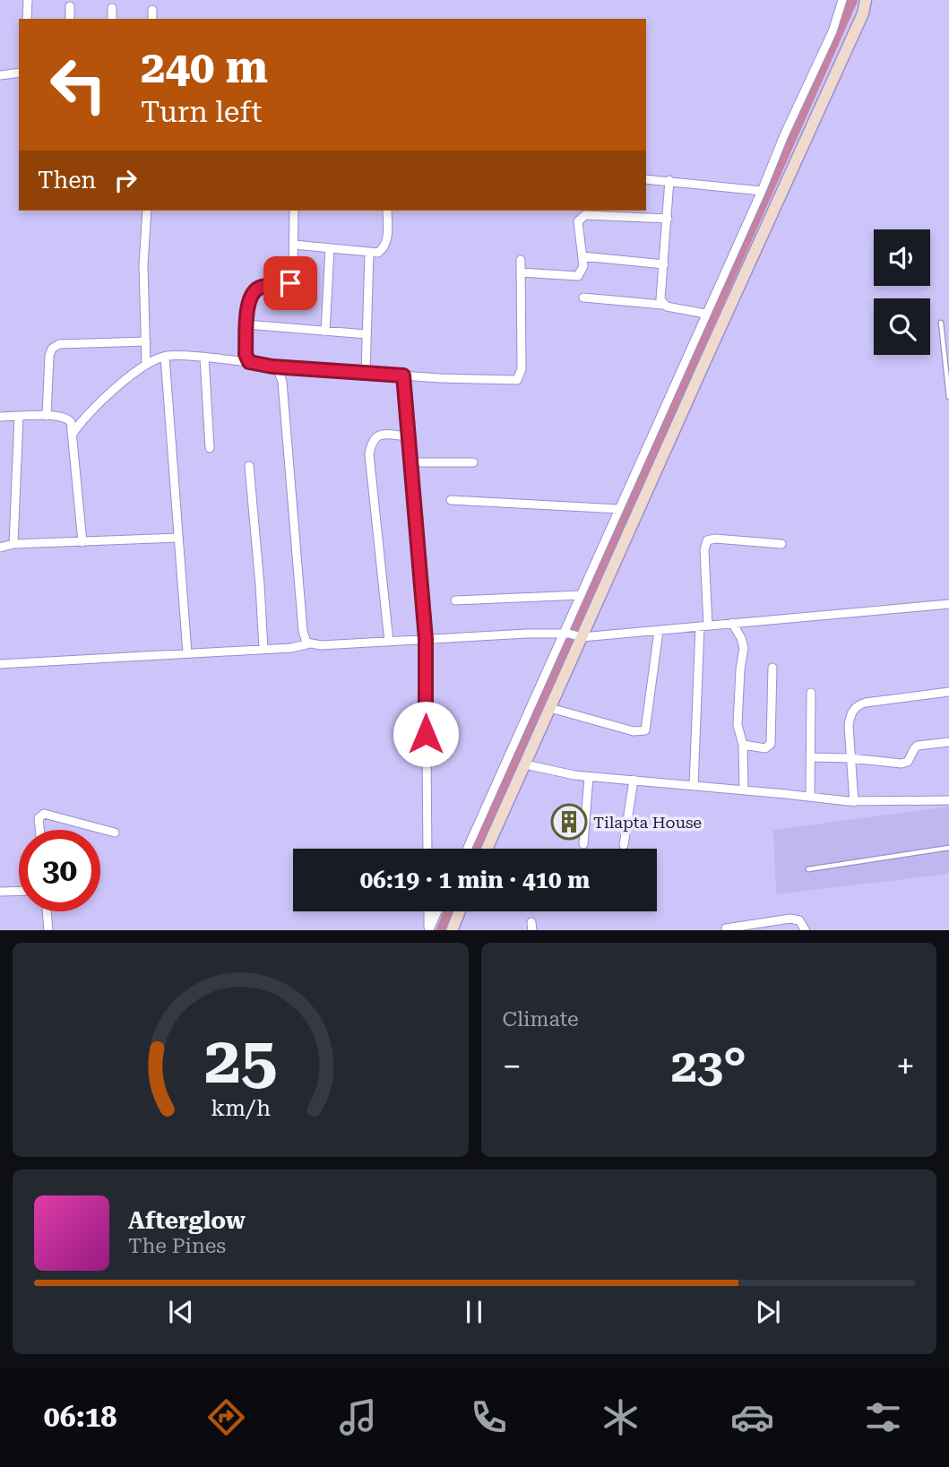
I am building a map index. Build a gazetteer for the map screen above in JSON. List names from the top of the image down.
{
  "places": {
    "building": ["Tilapta House"]
  },
  "page": {
    "turn": ["240 m", "Turn left"],
    "then": "Then",
    "limit": "30",
    "trip": "06:19 · 1 min · 410 m",
    "tile": "Climate",
    "heat": ["−", "23°", "+"],
    "song": ["Afterglow", "The Pines"],
    "tabs": "06:18",
    "gauge": ["25", "km/h"]
  }
}
